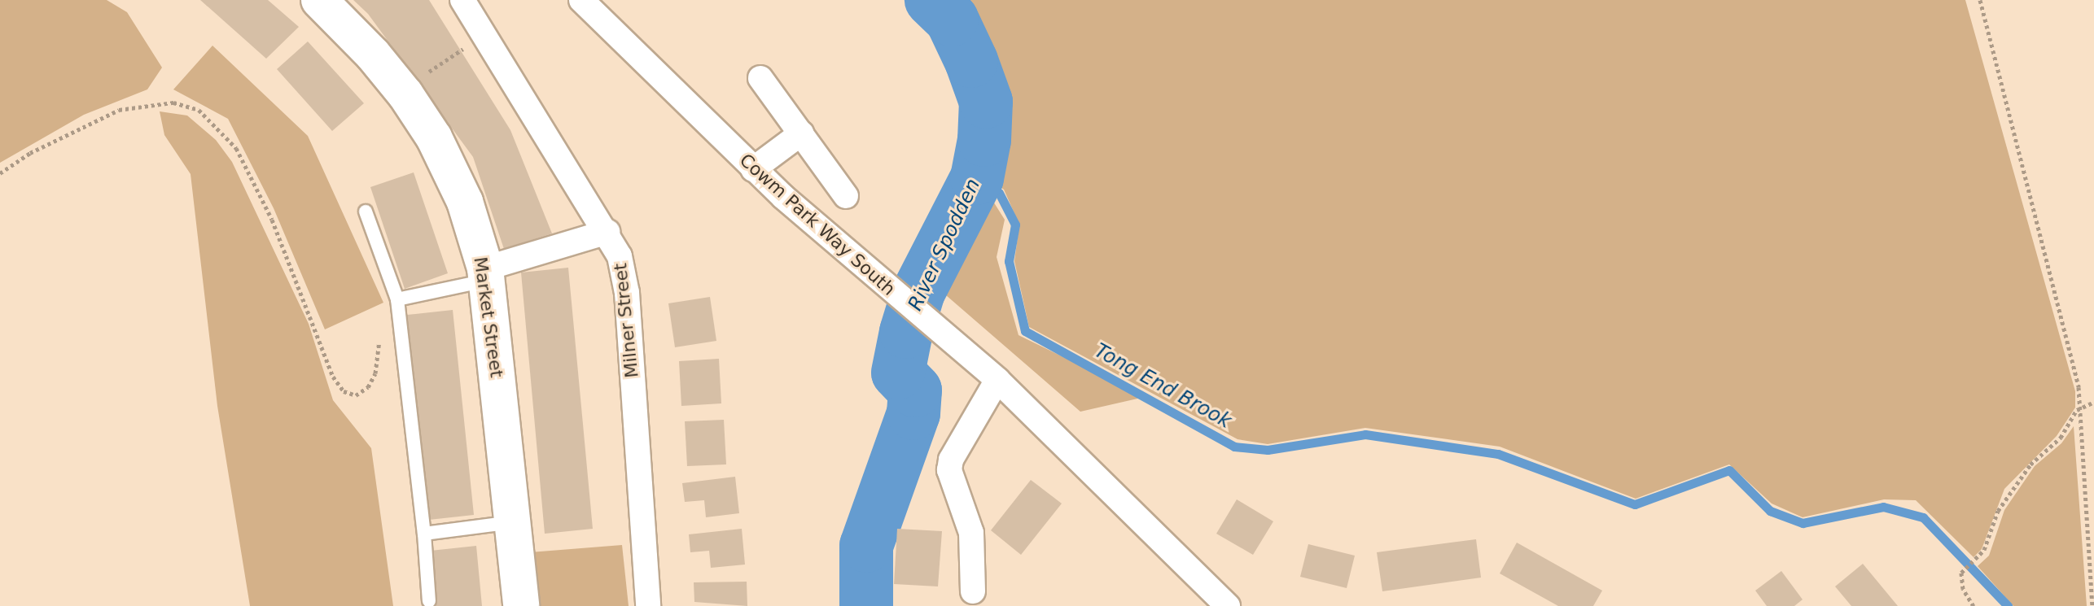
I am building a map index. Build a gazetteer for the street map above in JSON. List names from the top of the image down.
{
  "streets": {
    "main road": ["Market Street"],
    "street": ["Cowm Park Way South", "Milner Street"]
  },
  "water": ["River Spodden", "Tong End Brook"]
}
